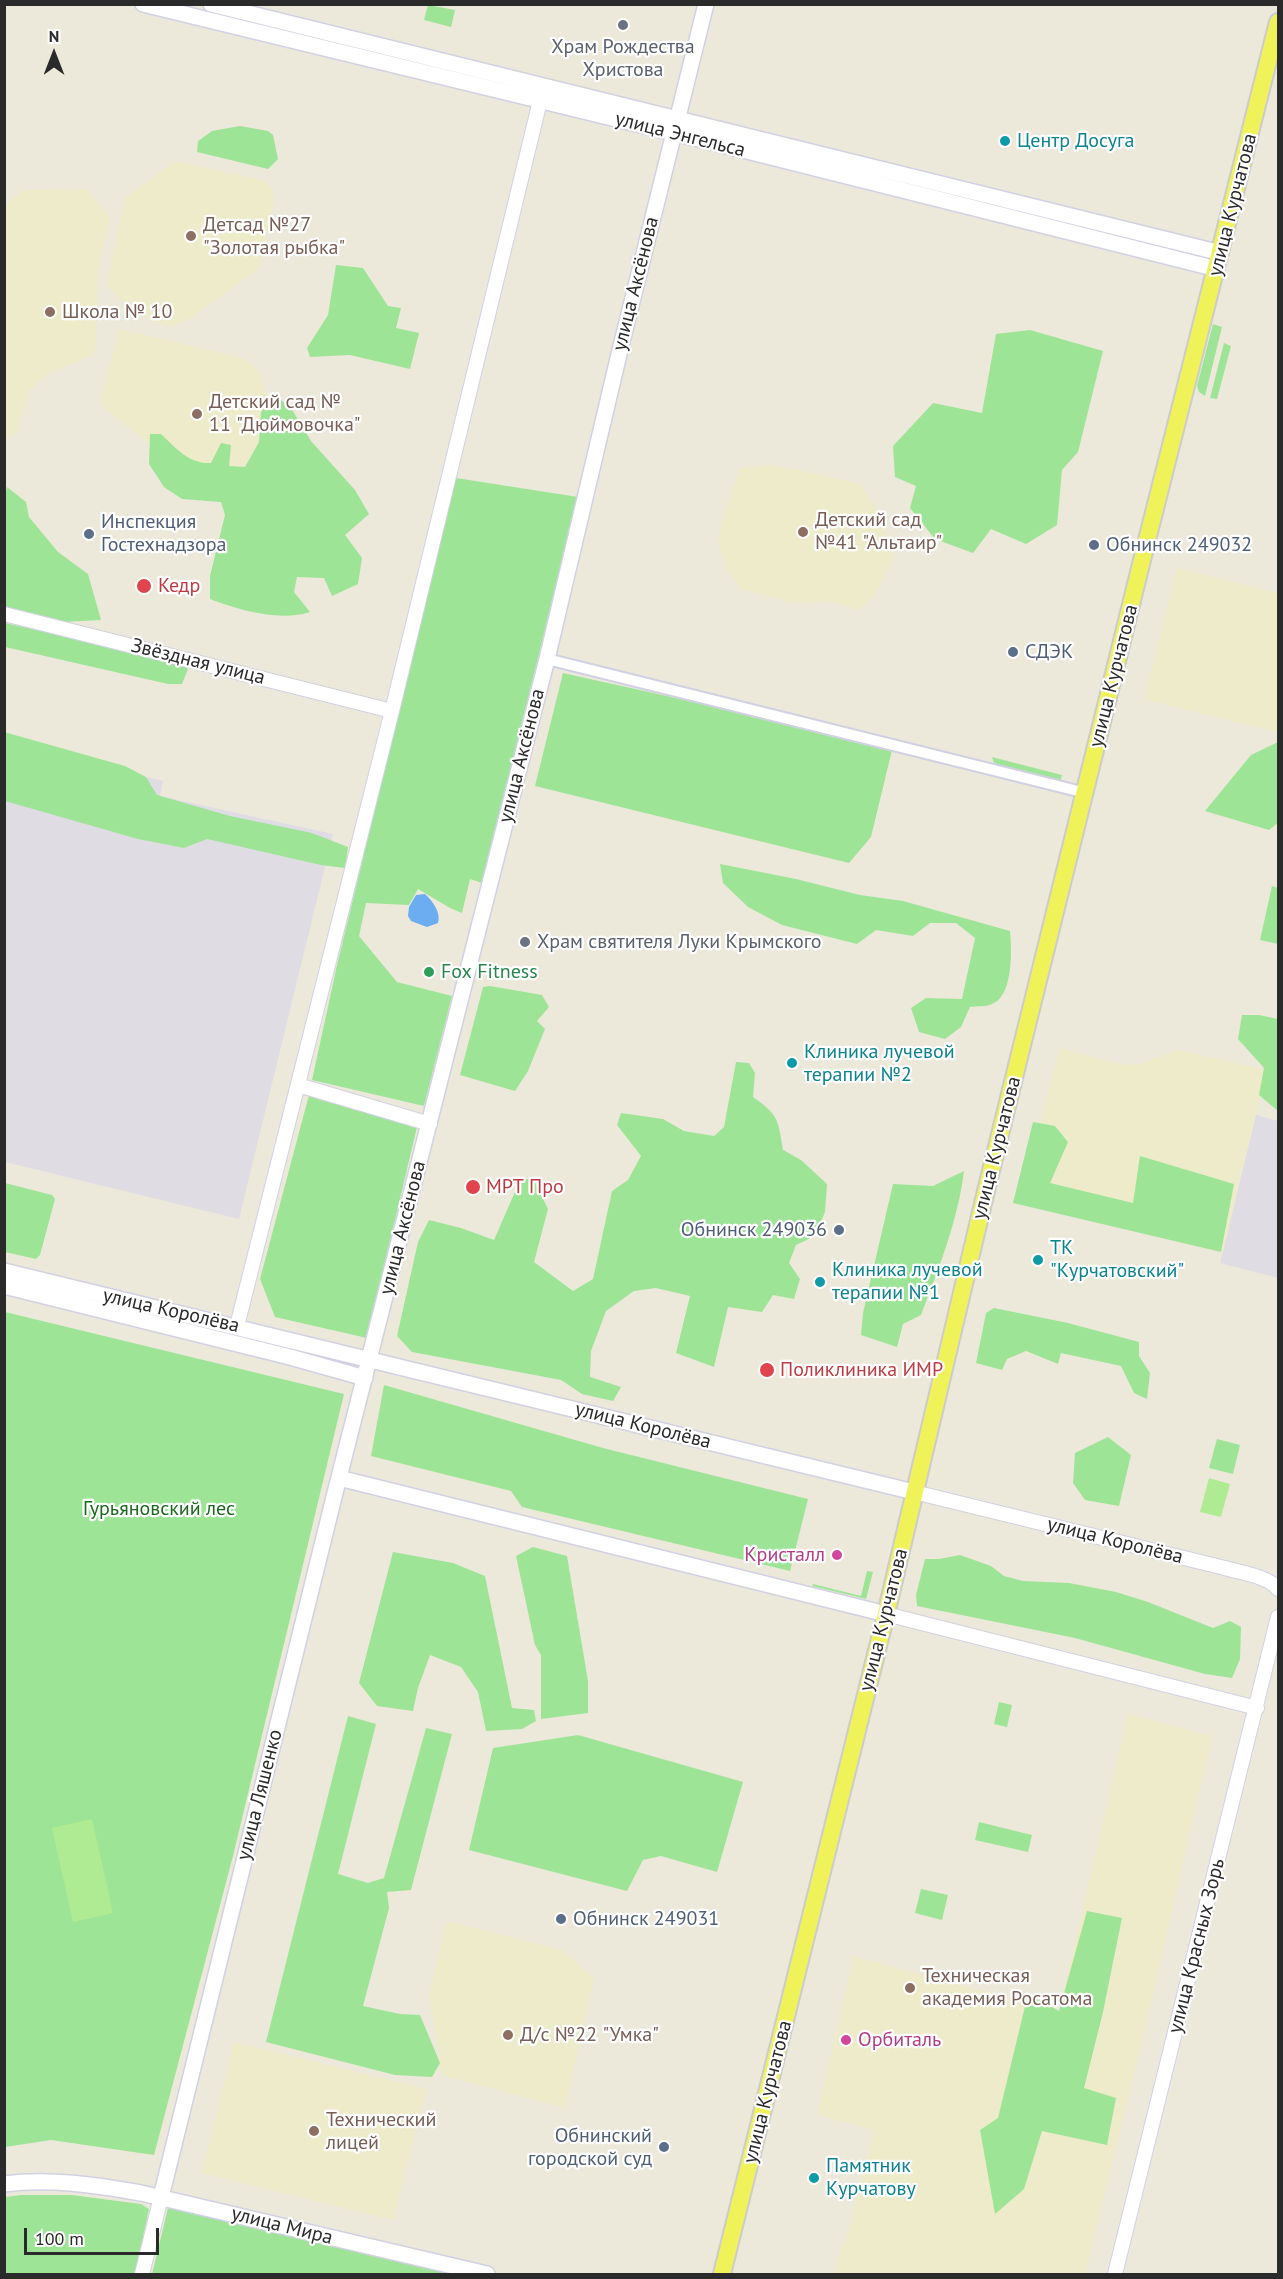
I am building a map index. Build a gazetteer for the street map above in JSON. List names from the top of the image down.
{
  "streets": {
    "main road": [
      "улица Энгельса",
      "улица Курчатова",
      "улица Аксёнова",
      "улица Королёва",
      "улица Ляшенко",
      "улица Мира"
    ],
    "street": ["Звёздная улица", "улица Красных Зорь"]
  },
  "crossings": [
    ["улица Энгельса", "улица Курчатова"],
    ["улица Энгельса", "улица Аксёнова"],
    ["улица Курчатова", "улица Королёва"],
    ["улица Аксёнова", "улица Королёва"],
    ["улица Аксёнова", "улица Ляшенко"],
    ["улица Королёва", "улица Ляшенко"],
    ["улица Ляшенко", "улица Мира"]
  ],
  "parks": ["Гурьяновский лес"],
  "places": [
    "Храм Рождества Христова",
    "Центр Досуга",
    "Детсад №27 \"Золотая рыбка\"",
    "Школа № 10",
    "Детский сад № 11 \"Дюймовочка\"",
    "Детский сад №41 \"Альтаир\"",
    "Инспекция Гостехнадзора",
    "Обнинск 249032",
    "Кедр",
    "СДЭК",
    "Храм святителя Луки Крымского",
    "Fox Fitness",
    "Клиника лучевой терапии №2",
    "МРТ Про",
    "Обнинск 249036",
    "ТК \"Курчатовский\"",
    "Клиника лучевой терапии №1",
    "Поликлиника ИМР",
    "Кристалл",
    "Обнинск 249031",
    "Техническая академия Росатома",
    "Д/с №22 \"Умка\"",
    "Орбиталь",
    "Технический лицей",
    "Обнинский городской суд",
    "Памятник Курчатову"
  ],
  "scale_bar": "100 m",
  "north": "top"
}
